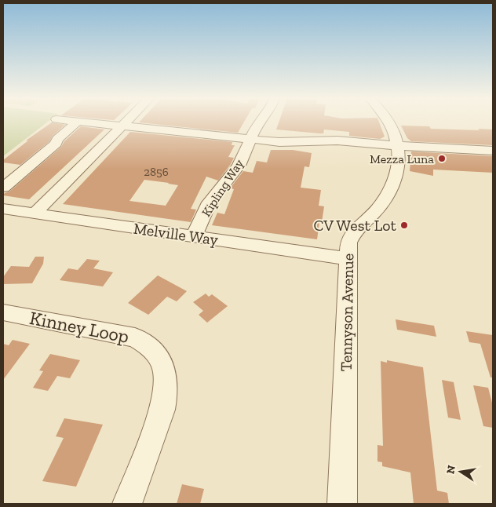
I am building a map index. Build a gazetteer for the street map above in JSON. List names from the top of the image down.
{
  "streets": {
    "street": [
      "Kipling Way",
      "Melville Way",
      "Tennyson Avenue",
      "Kinney Loop"
    ]
  },
  "crossings": [
    ["Kipling Way", "Melville Way"],
    ["Melville Way", "Tennyson Avenue"]
  ],
  "places": ["Mezza Luna", "CV West Lot"],
  "house_numbers": ["2856"],
  "north": "left"
}
